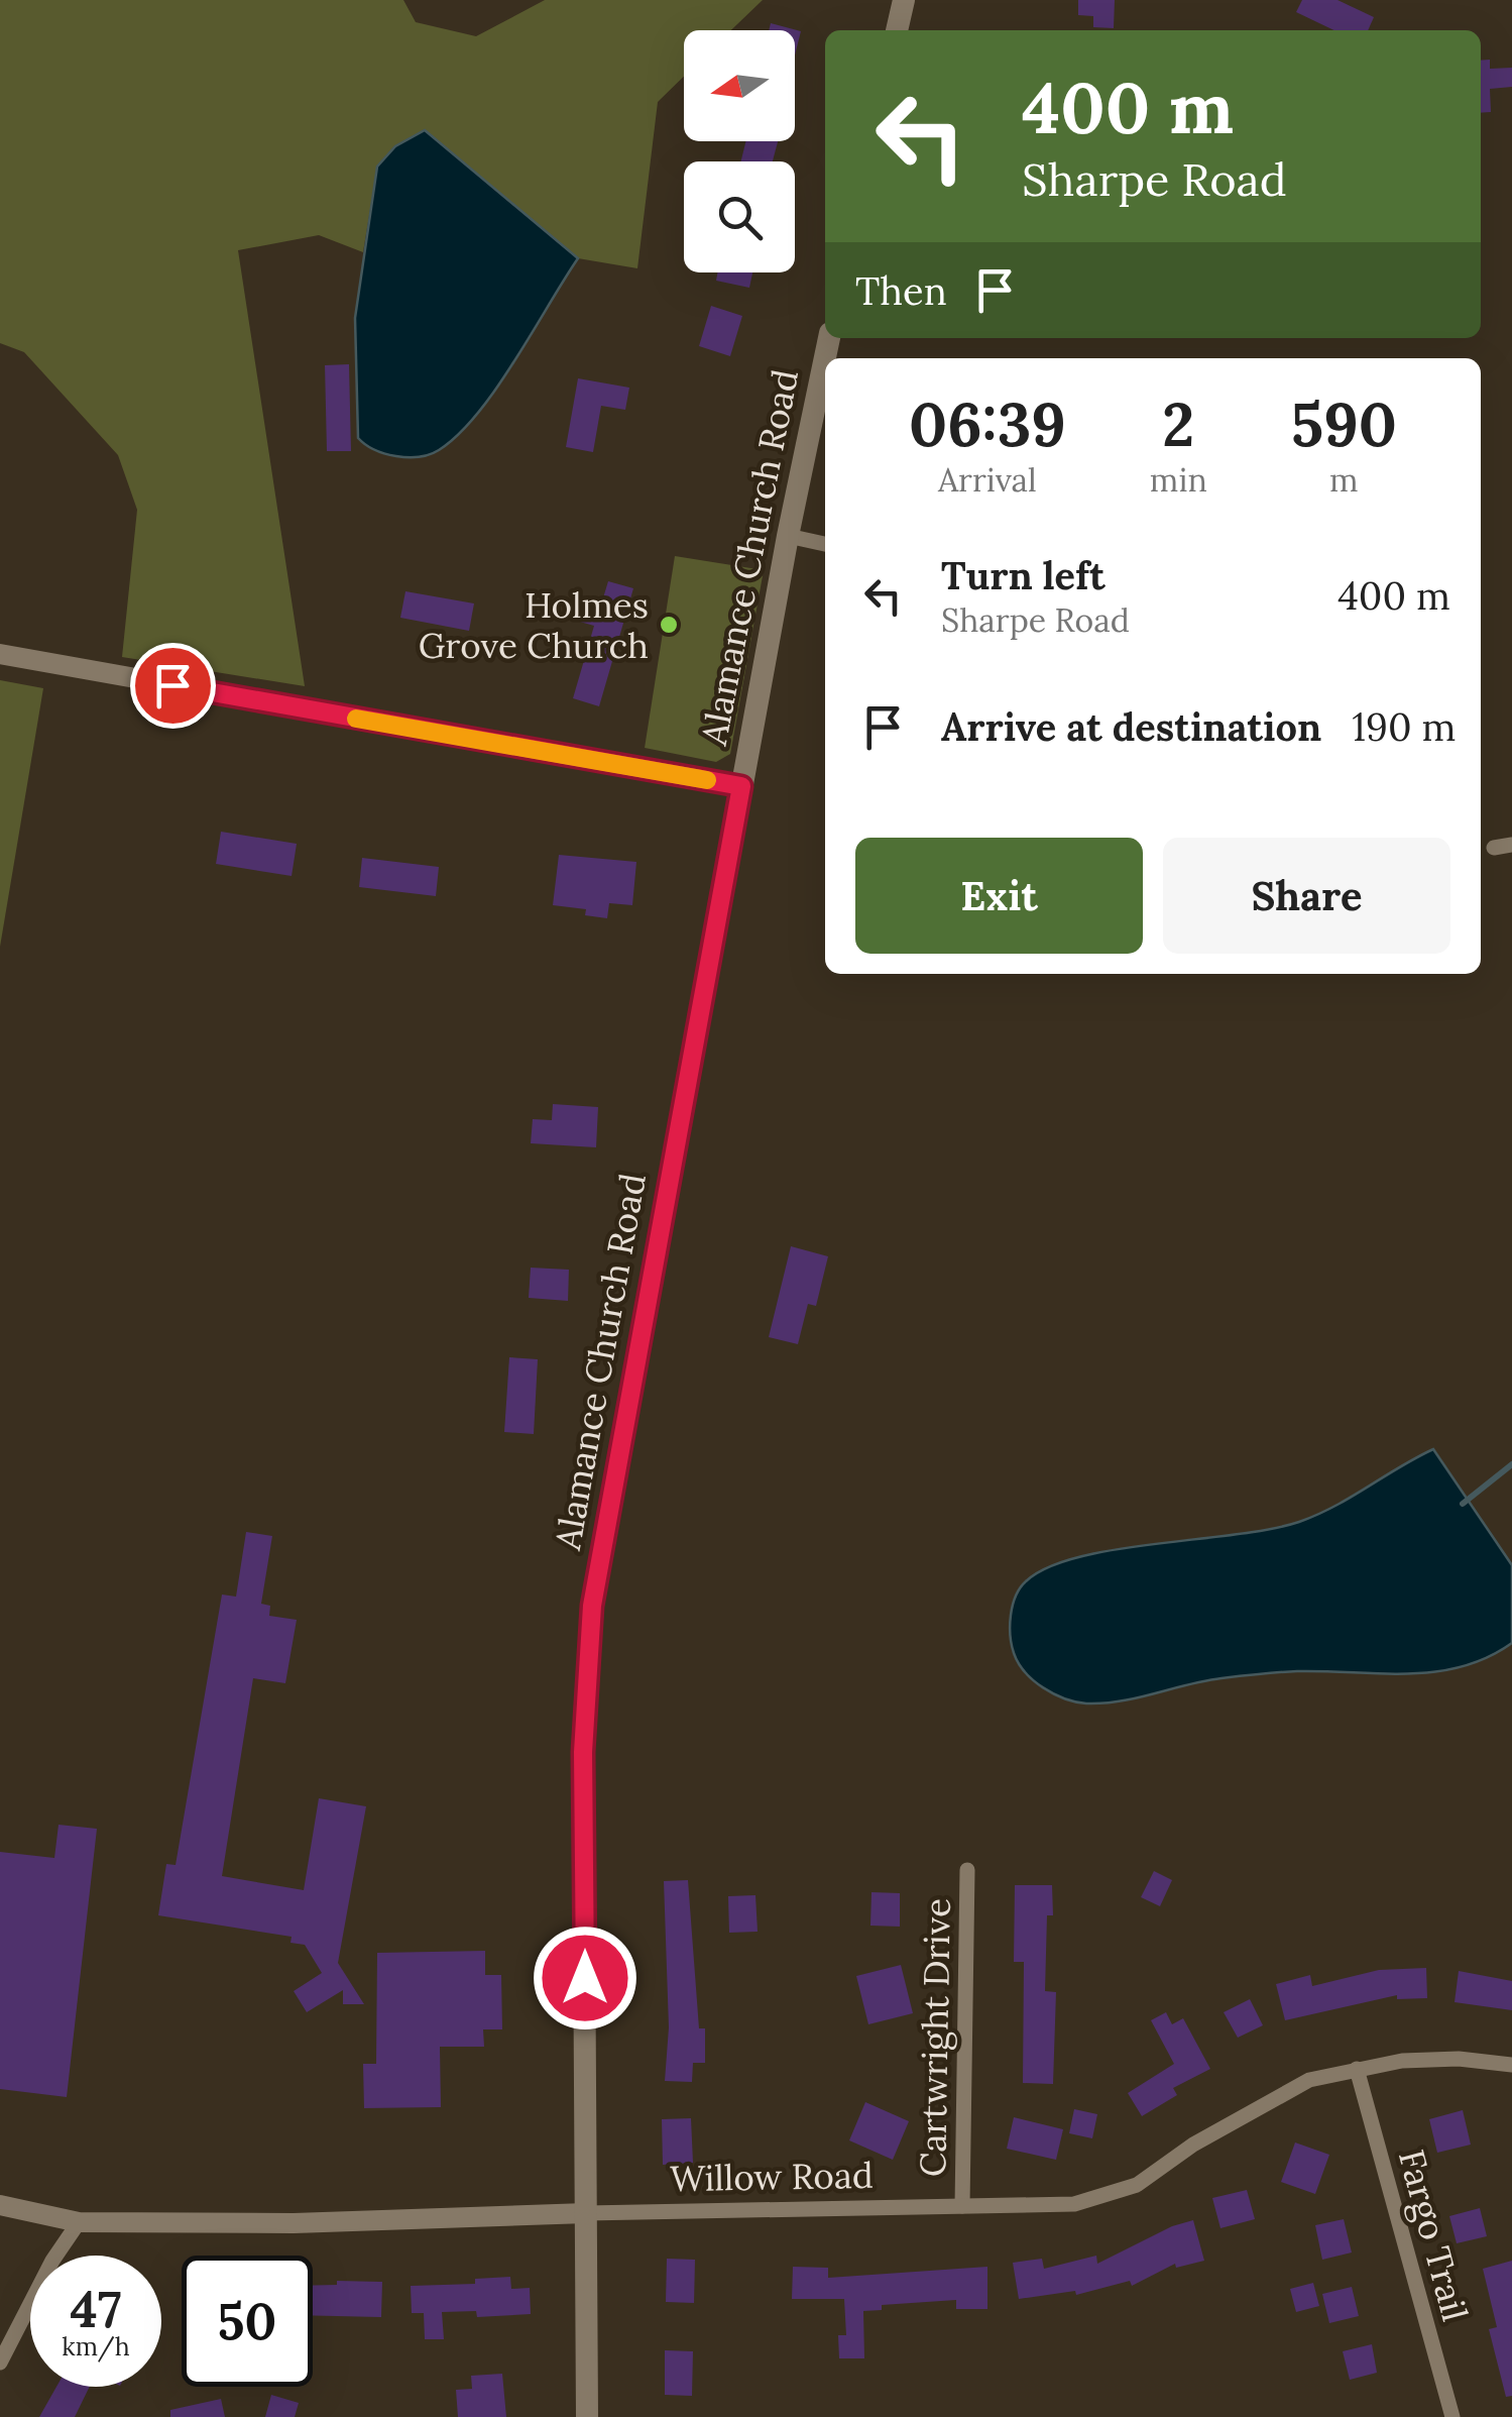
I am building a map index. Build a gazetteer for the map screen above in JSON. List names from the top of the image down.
{
  "streets": {
    "main road": ["Alamance Church Road"],
    "street": ["Cartwright Drive", "Willow Road", "Fargo Trail"]
  },
  "crossings": [
    ["Alamance Church Road", "Willow Road"],
    ["Cartwright Drive", "Willow Road"],
    ["Willow Road", "Fargo Trail"]
  ],
  "places": ["Holmes Grove Church"],
  "north": "left",
  "page": {
    "turn": ["400 m", "Sharpe Road"],
    "then": "Then",
    "eta": [
      "06:39",
      "Arrival",
      "2",
      "min",
      "590",
      "m"
    ],
    "list": [
      {
        "name": "Turn left",
        "note": "Sharpe Road",
        "value": "400 m"
      },
      {
        "name": "Arrive at destination",
        "value": "190 m"
      }
    ],
    "buttons": ["Exit", "Share"],
    "speed": "47 km/h",
    "limit": "50"
  }
}
